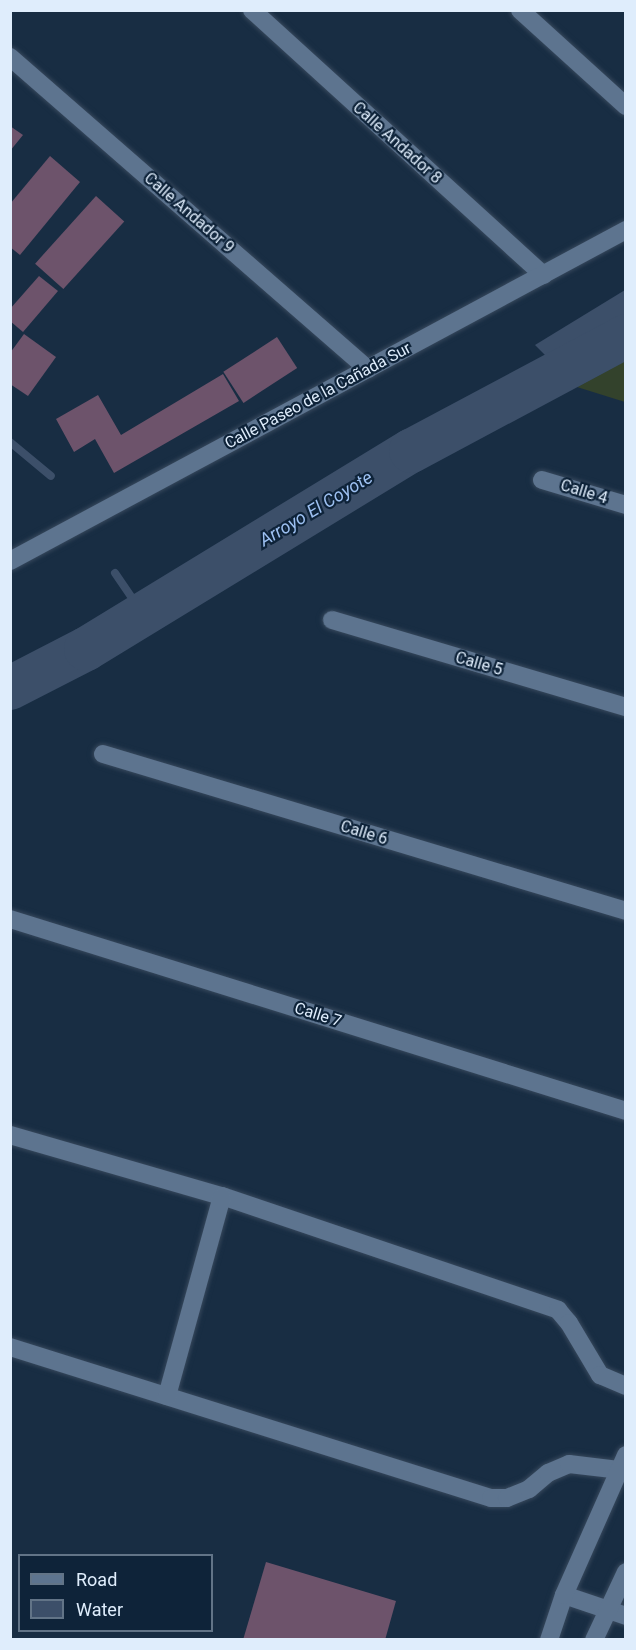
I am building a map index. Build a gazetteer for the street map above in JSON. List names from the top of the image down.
{
  "streets": {
    "street": [
      "Calle Andador 8",
      "Calle Andador 9",
      "Calle Paseo de la Cañada Sur",
      "Calle 4",
      "Calle 5",
      "Calle 6",
      "Calle 7"
    ]
  },
  "crossings": [
    ["Calle Andador 8", "Calle Paseo de la Cañada Sur"],
    ["Calle Andador 9", "Calle Paseo de la Cañada Sur"]
  ],
  "water": ["Arroyo El Coyote"],
  "legend": ["Road", "Water"]
}
